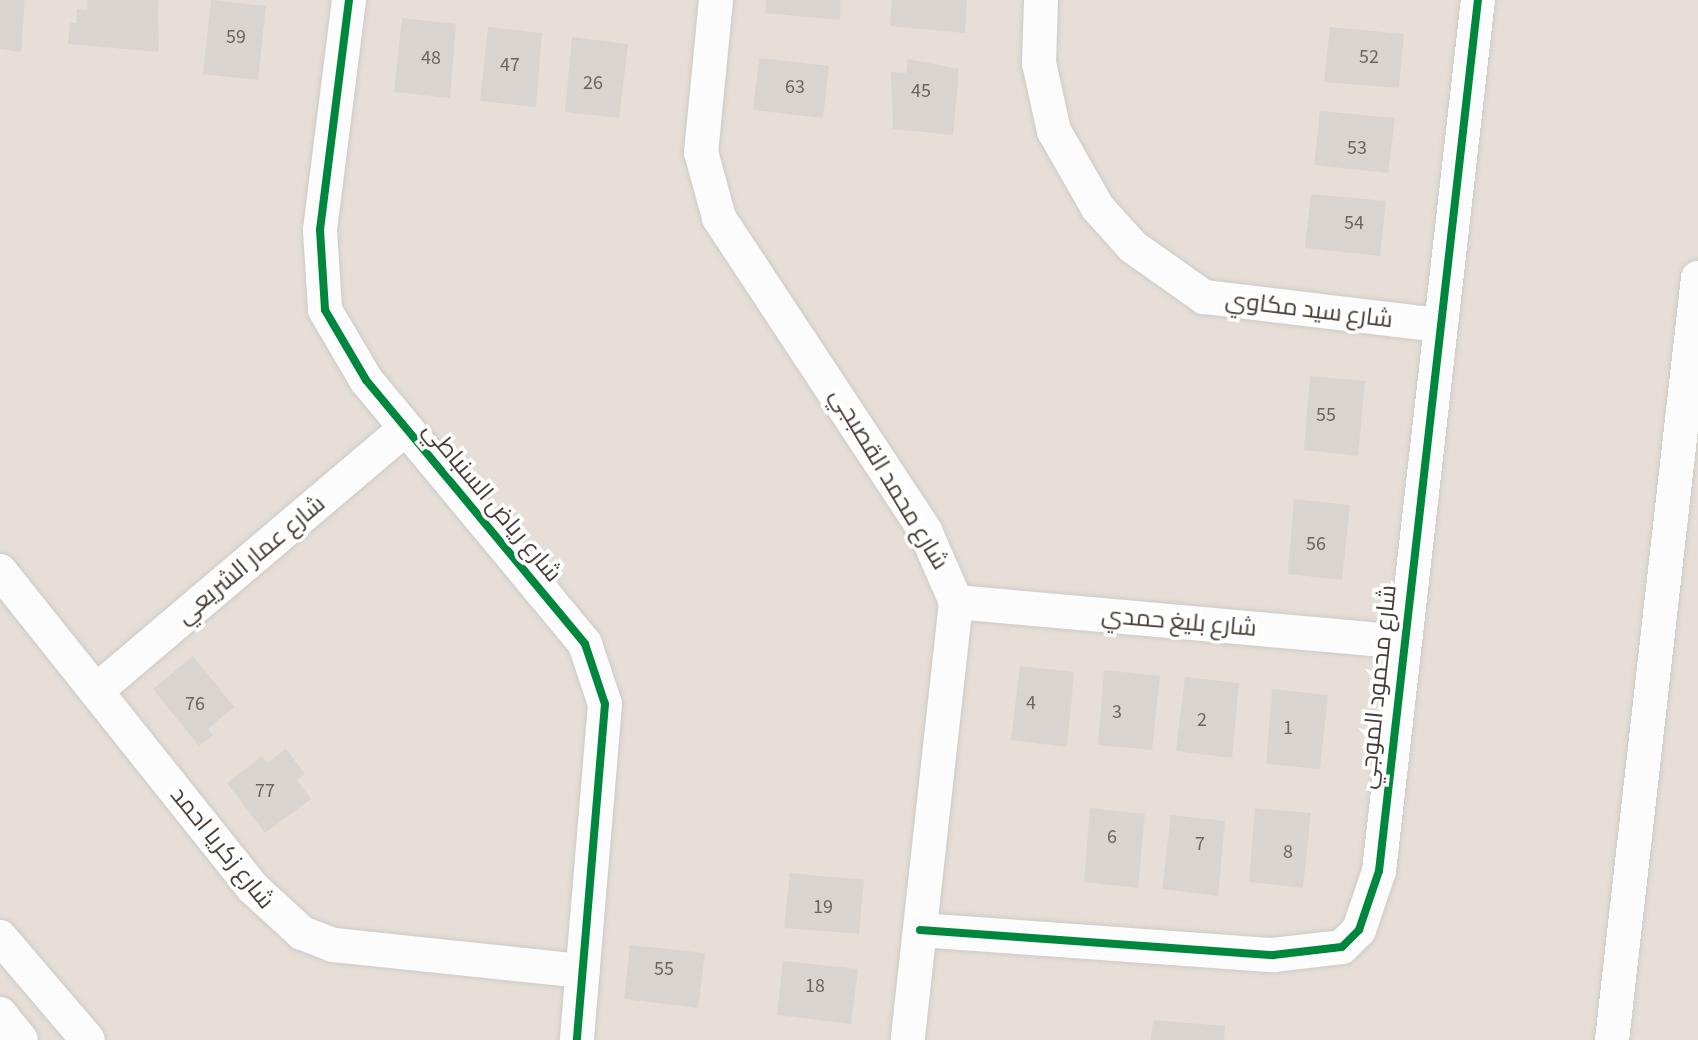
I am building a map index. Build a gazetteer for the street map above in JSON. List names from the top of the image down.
{
  "streets": {
    "street": [
      "شارع سيد مكاوي",
      "شارع محمد القصبجي",
      "شارع رياض السنباطي",
      "شارع عمار الشريعي",
      "شارع بليغ حمدي",
      "شارع محمود الموجي",
      "شارع زكريا احمد"
    ]
  },
  "crossings": [
    ["شارع سيد مكاوي", "شارع محمود الموجي"],
    ["شارع محمد القصبجي", "شارع بليغ حمدي"],
    ["شارع محمد القصبجي", "شارع محمود الموجي"],
    ["شارع رياض السنباطي", "شارع عمار الشريعي"],
    ["شارع رياض السنباطي", "شارع زكريا احمد"],
    ["شارع عمار الشريعي", "شارع زكريا احمد"],
    ["شارع بليغ حمدي", "شارع محمود الموجي"]
  ],
  "house_numbers": [
    "59",
    "52",
    "48",
    "47",
    "26",
    "63",
    "45",
    "53",
    "54",
    "55",
    "56",
    "4",
    "76",
    "3",
    "2",
    "1",
    "77",
    "6",
    "7",
    "8",
    "19",
    "55",
    "18"
  ]
}
